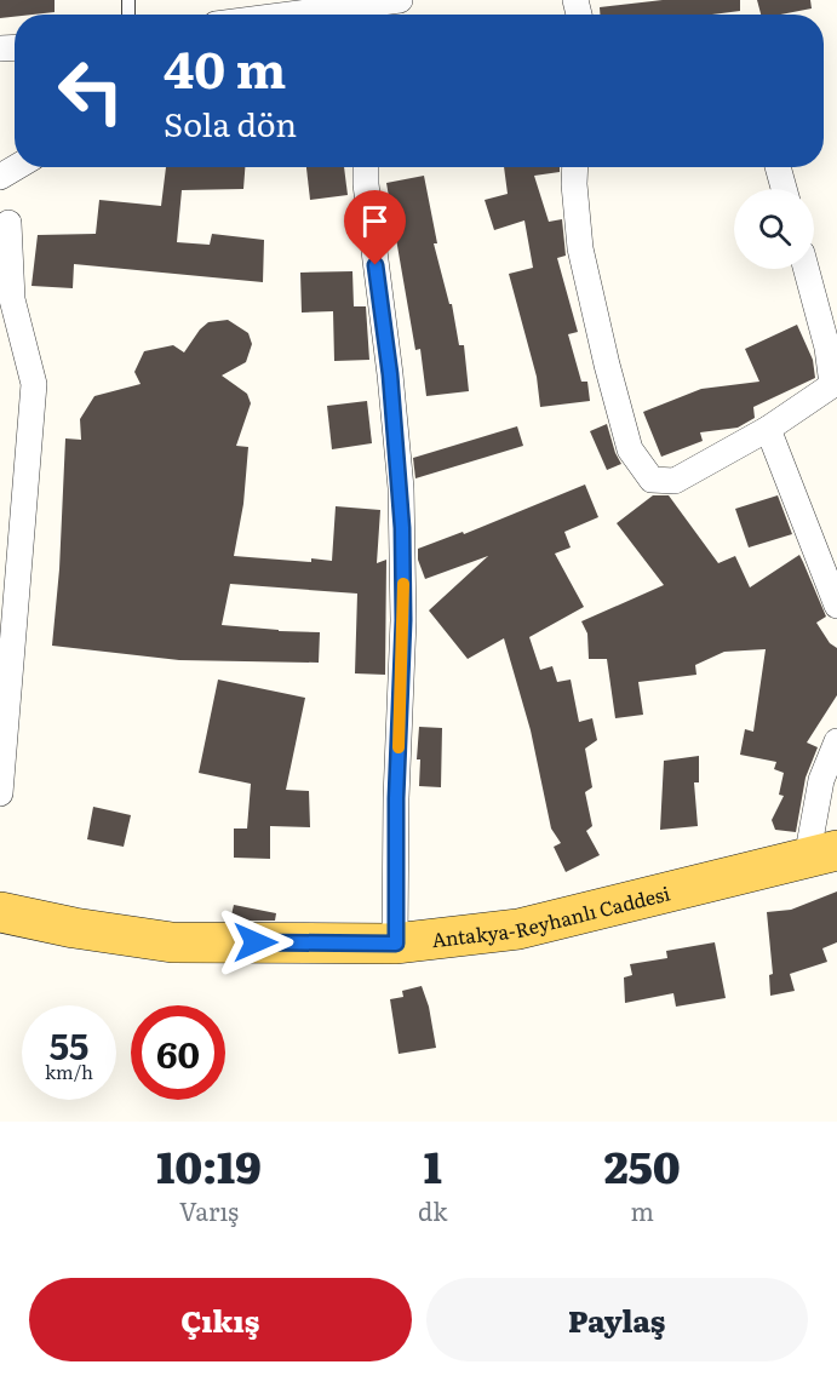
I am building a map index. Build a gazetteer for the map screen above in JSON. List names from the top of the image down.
{
  "streets": {
    "main road": ["Antakya-Reyhanlı Caddesi"]
  },
  "page": {
    "turn": ["40 m", "Sola dön"],
    "speed": "55 km/h",
    "limit": "60",
    "eta": [
      "10:19",
      "Varış",
      "1",
      "dk",
      "250",
      "m"
    ],
    "buttons": ["Çıkış", "Paylaş"]
  }
}
